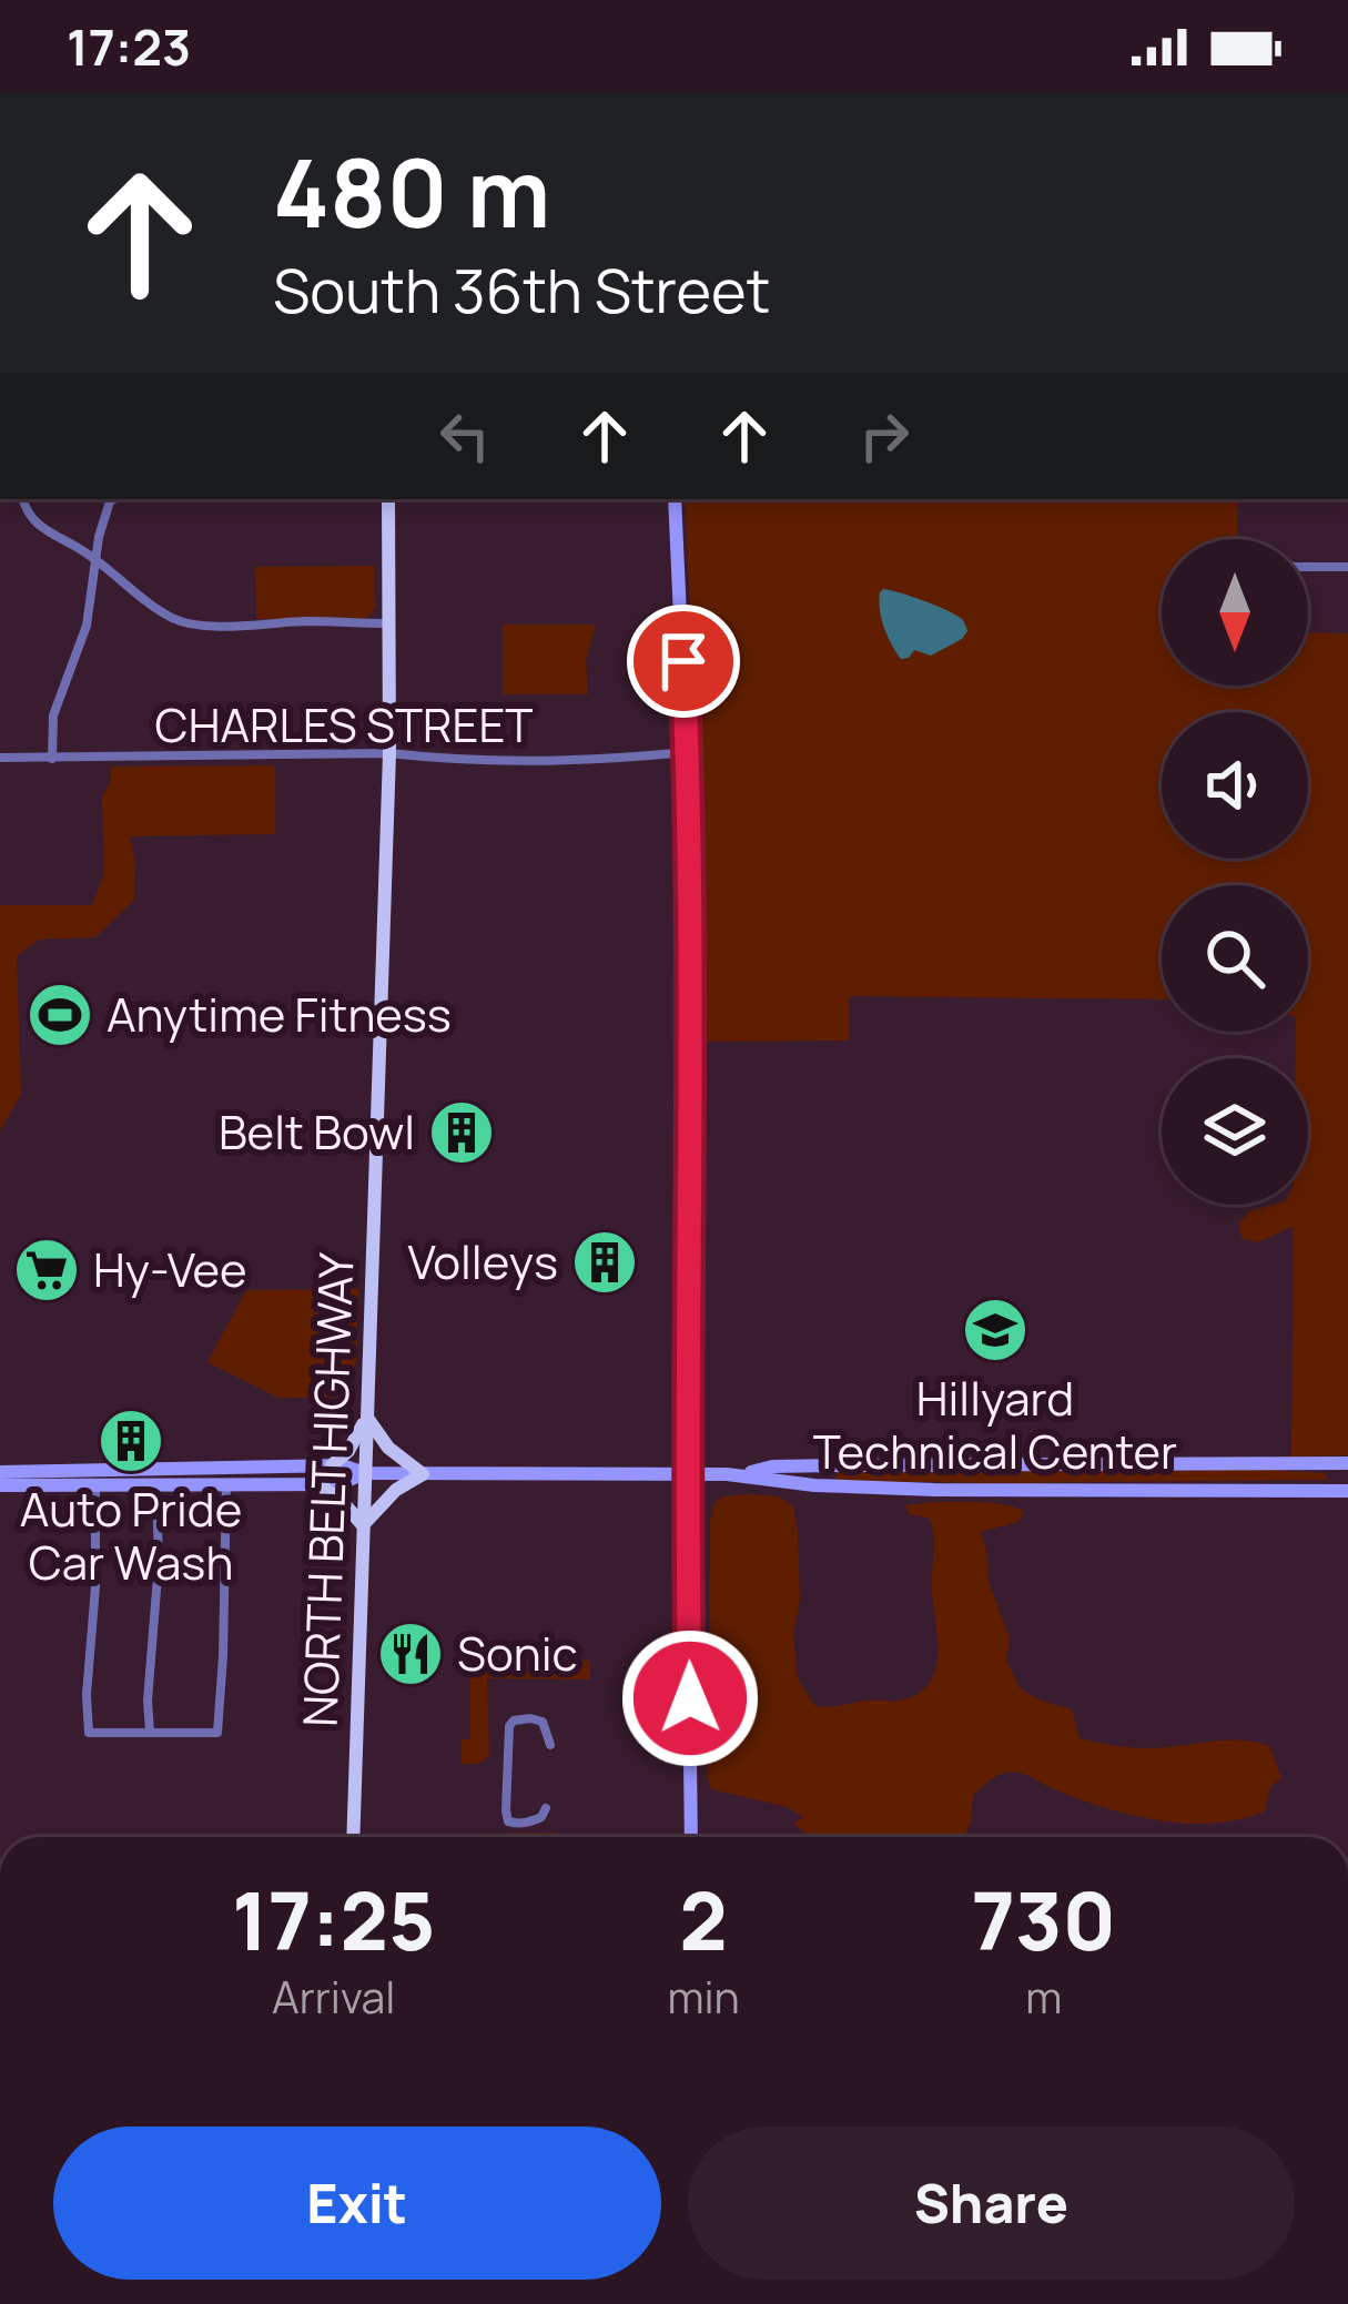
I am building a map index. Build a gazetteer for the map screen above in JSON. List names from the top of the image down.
{
  "streets": {
    "main road": ["NORTH BELT HIGHWAY"],
    "street": ["CHARLES STREET"]
  },
  "crossings": [
    ["CHARLES STREET", "NORTH BELT HIGHWAY"]
  ],
  "places": {
    "sports": ["Anytime Fitness"],
    "building": ["Belt Bowl", "Volleys", "Auto Pride Car Wash"],
    "supermarket": ["Hy-Vee"],
    "school or university": ["Hillyard Technical Center"],
    "restaurant": ["Sonic"]
  },
  "north": "bottom",
  "page": {
    "status": "17:23",
    "turn": ["480 m", "South 36th Street"],
    "eta": [
      "17:25",
      "Arrival",
      "2",
      "min",
      "730",
      "m"
    ],
    "buttons": ["Exit", "Share"]
  }
}
